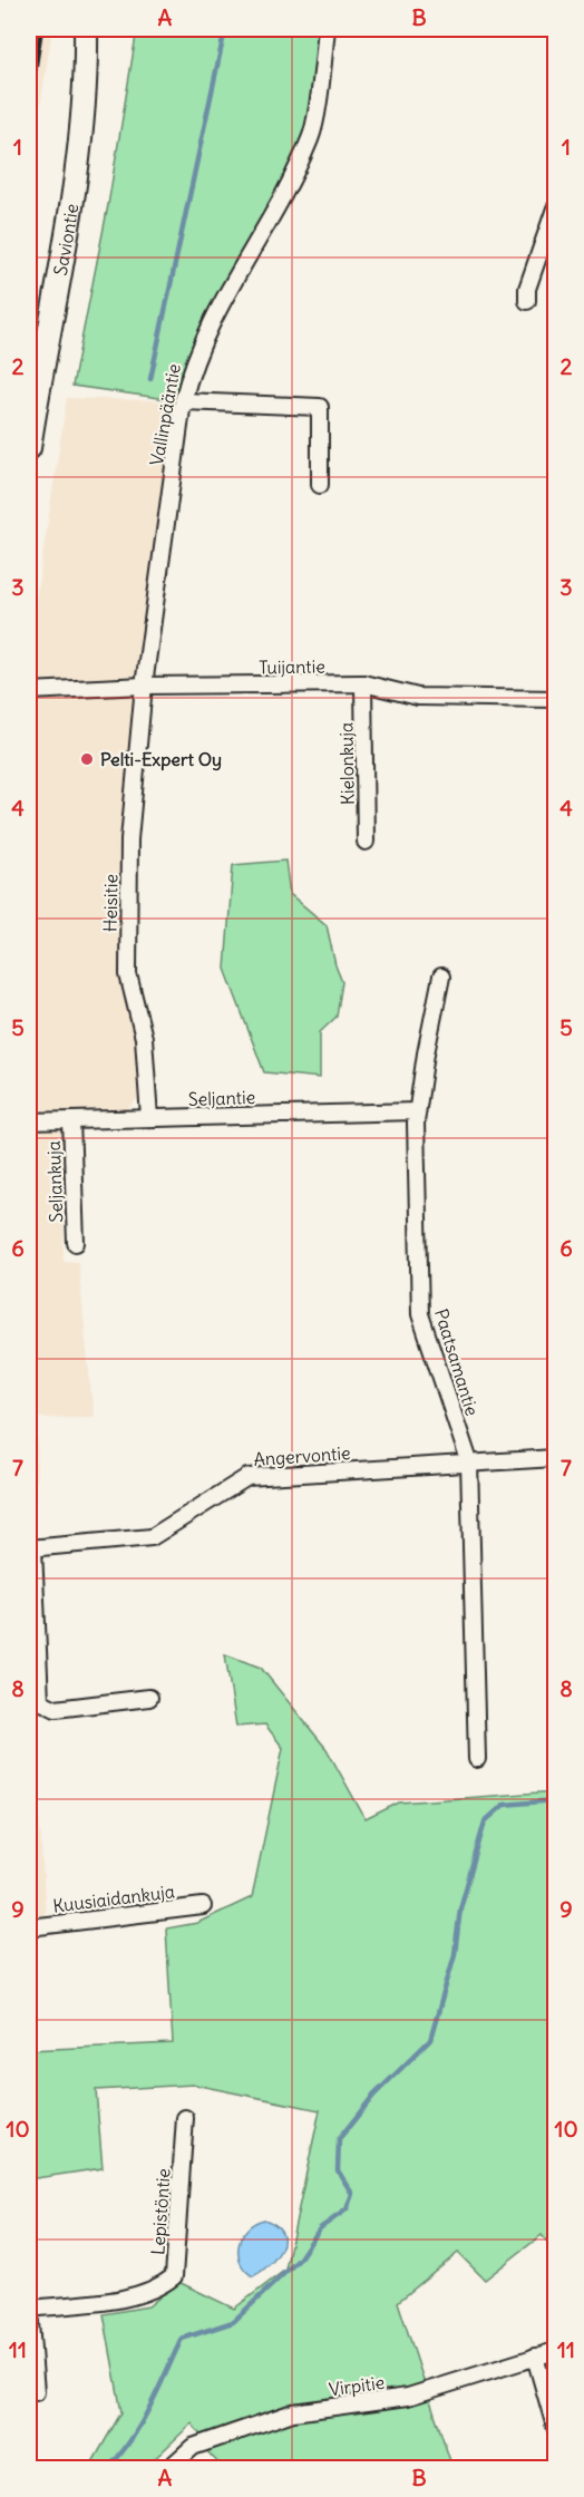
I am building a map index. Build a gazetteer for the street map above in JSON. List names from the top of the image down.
{
  "streets": {
    "main road": ["Saviontie"],
    "street": [
      "Vallinpääntie",
      "Tuijantie",
      "Kielonkuja",
      "Heisitie",
      "Seljantie",
      "Seljankuja",
      "Paatsamantie",
      "Angervontie",
      "Kuusiaidankuja",
      "Lepistöntie",
      "Virpitie"
    ]
  },
  "crossings": [
    ["Vallinpääntie", "Tuijantie"],
    ["Vallinpääntie", "Heisitie"],
    ["Tuijantie", "Kielonkuja"],
    ["Tuijantie", "Heisitie"],
    ["Heisitie", "Seljantie"],
    ["Seljantie", "Seljankuja"],
    ["Seljantie", "Paatsamantie"],
    ["Paatsamantie", "Angervontie"]
  ],
  "places": ["Pelti-Expert Oy"],
  "grid": {
    "columns": ["A", "B"],
    "rows": [
      "1",
      "2",
      "3",
      "4",
      "5",
      "6",
      "7",
      "8",
      "9",
      "10",
      "11"
    ]
  }
}
